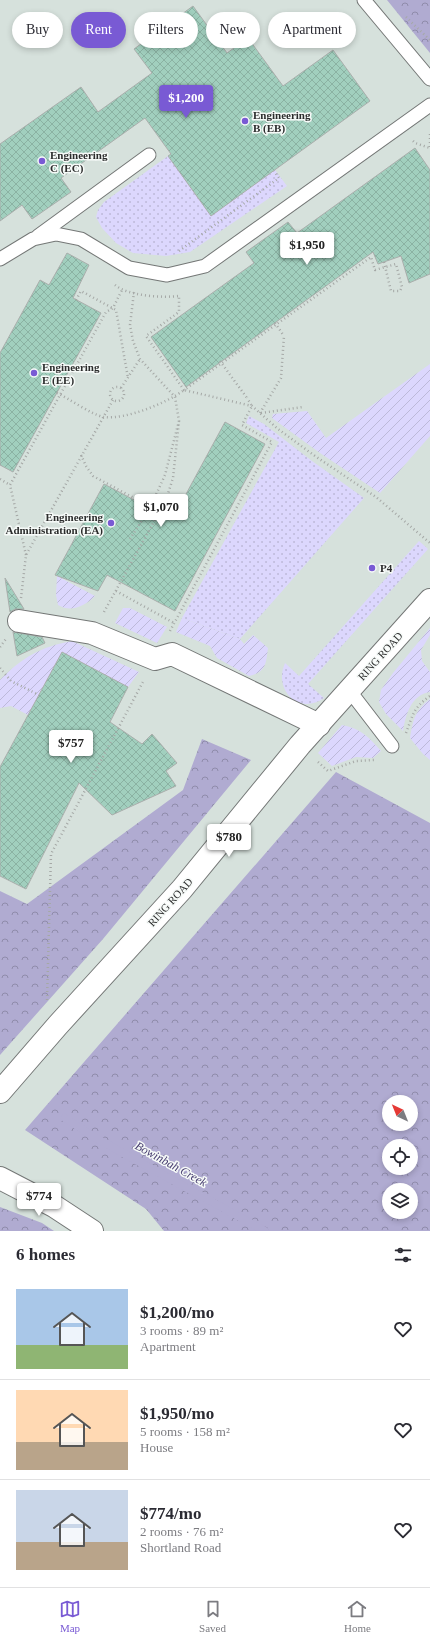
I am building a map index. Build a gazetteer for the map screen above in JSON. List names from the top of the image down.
{
  "streets": {
    "street": ["RING ROAD"]
  },
  "water": ["Bowinbah Creek"],
  "places": [
    "Engineering B (EB)",
    "Engineering C (EC)",
    "Engineering E (EE)",
    "Engineering Administration (EA)",
    "P4"
  ],
  "north": "top left",
  "page": {
    "chip": [
      "Buy",
      "Rent",
      "Filters",
      "New",
      "Apartment"
    ],
    "price": [
      "$1,200",
      "$1,950",
      "$1,070",
      "$757",
      "$780",
      "$774"
    ],
    "heading": "6 homes",
    "list": [
      {
        "name": "$1,200/mo",
        "note": "3 rooms · 89 m² · Apartment"
      },
      {
        "name": "$1,950/mo",
        "note": "5 rooms · 158 m² · House"
      },
      {
        "name": "$774/mo",
        "note": "2 rooms · 76 m² · Shortland Road"
      }
    ],
    "tabs": ["Map", "Saved", "Home"]
  }
}
